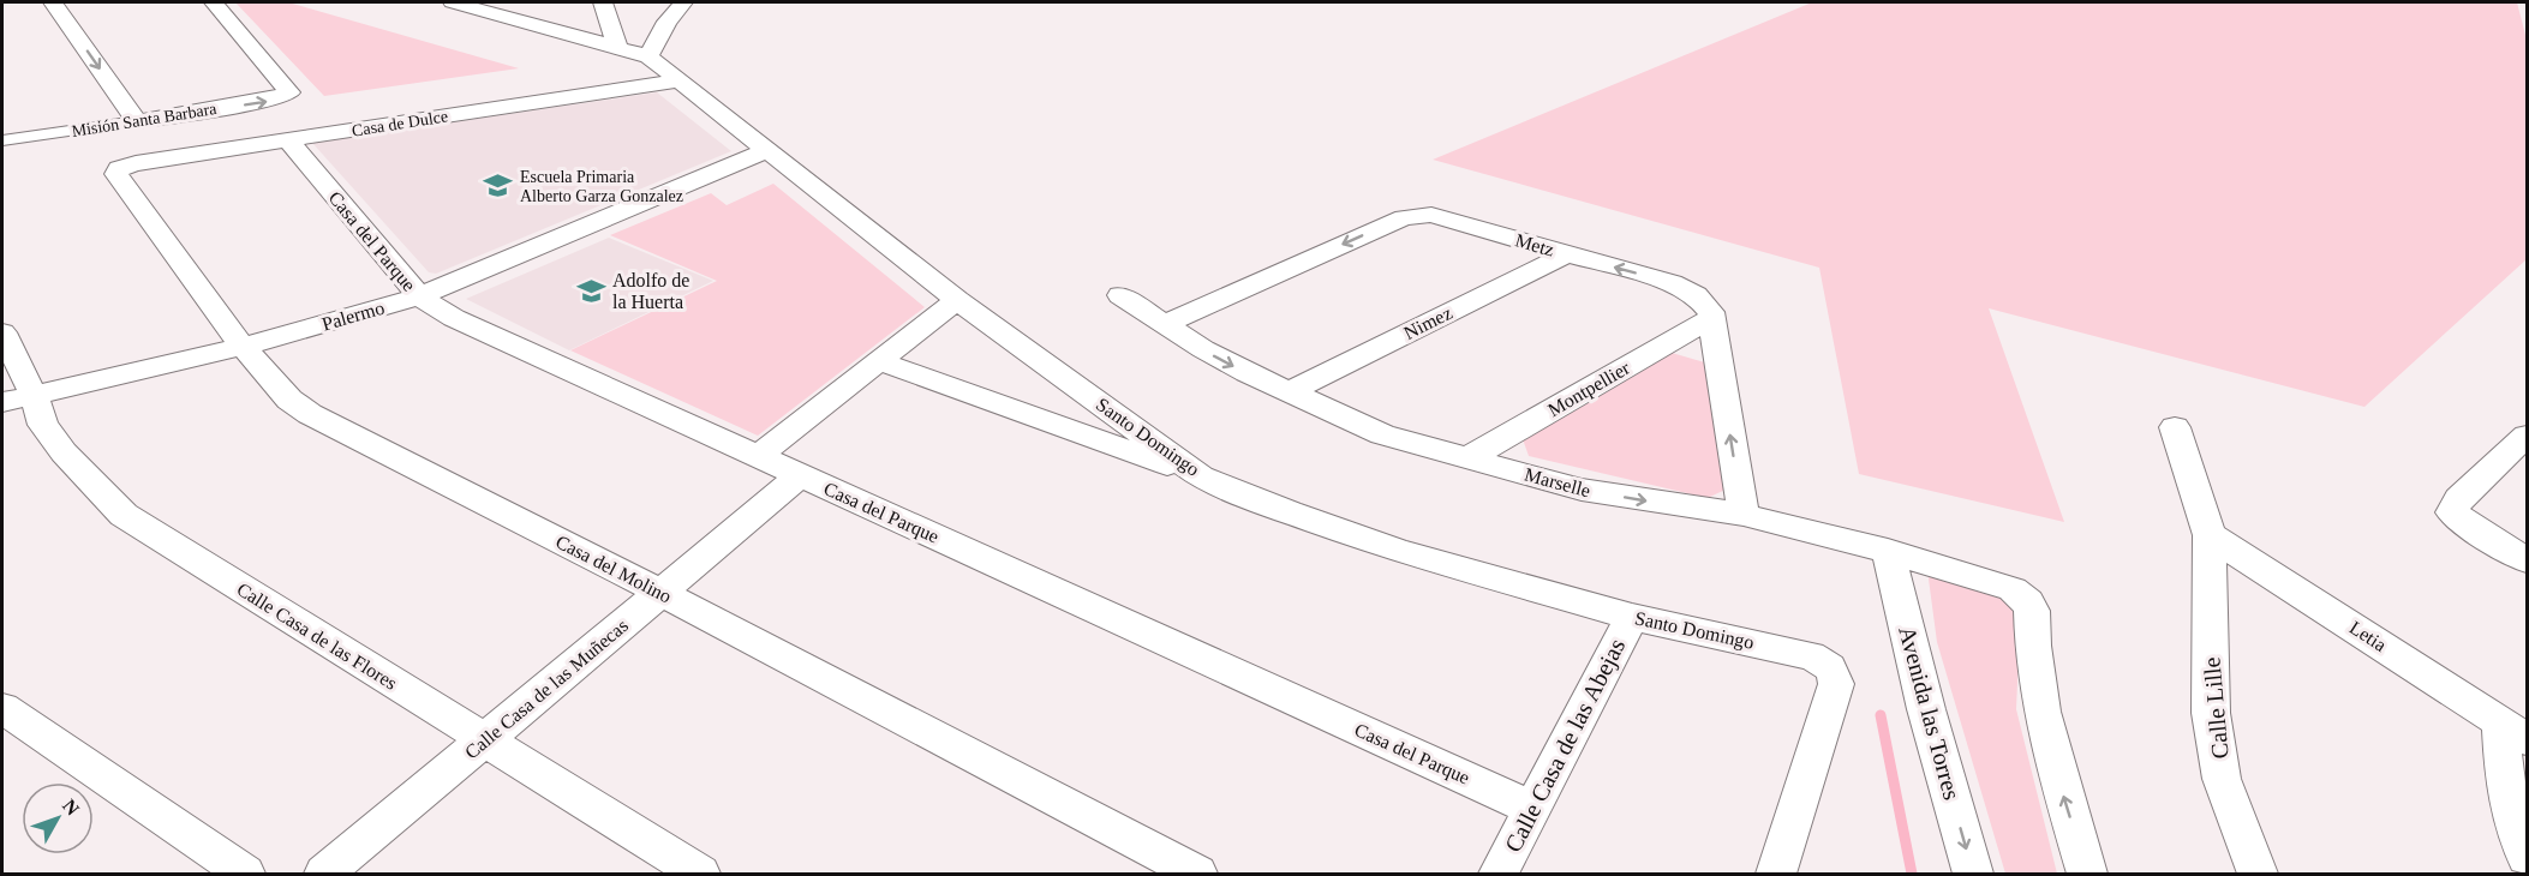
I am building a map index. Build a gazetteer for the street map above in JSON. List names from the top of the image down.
{
  "streets": {
    "street": [
      "Misión Santa Barbara",
      "Casa de Dulce",
      "Casa del Parque",
      "Metz",
      "Palermo",
      "Nimez",
      "Montpellier",
      "Santo Domingo",
      "Marselle",
      "Casa del Molino",
      "Calle Casa de las Flores",
      "Letia",
      "Calle Casa de las Muñecas",
      "Calle Lille",
      "Avenida las Torres",
      "Calle Casa de las Abejas"
    ]
  },
  "crossings": [
    ["Casa de Dulce", "Casa del Parque"],
    ["Casa de Dulce", "Santo Domingo"],
    ["Casa de Dulce", "Casa del Molino"],
    ["Casa del Parque", "Palermo"],
    ["Casa del Parque", "Calle Casa de las Muñecas"],
    ["Casa del Parque", "Calle Casa de las Abejas"],
    ["Metz", "Nimez"],
    ["Metz", "Montpellier"],
    ["Metz", "Marselle"],
    ["Palermo", "Santo Domingo"],
    ["Palermo", "Casa del Molino"],
    ["Palermo", "Calle Casa de las Flores"],
    ["Nimez", "Marselle"],
    ["Montpellier", "Marselle"],
    ["Santo Domingo", "Calle Casa de las Abejas"],
    ["Marselle", "Avenida las Torres"],
    ["Casa del Molino", "Calle Casa de las Muñecas"],
    ["Calle Casa de las Flores", "Calle Casa de las Muñecas"],
    ["Letia", "Calle Lille"]
  ],
  "one_way": ["Metz", "Avenida las Torres"],
  "places": {
    "school or university": ["Escuela Primaria Alberto Garza Gonzalez", "Adolfo de la Huerta"]
  },
  "north": "top right"
}
